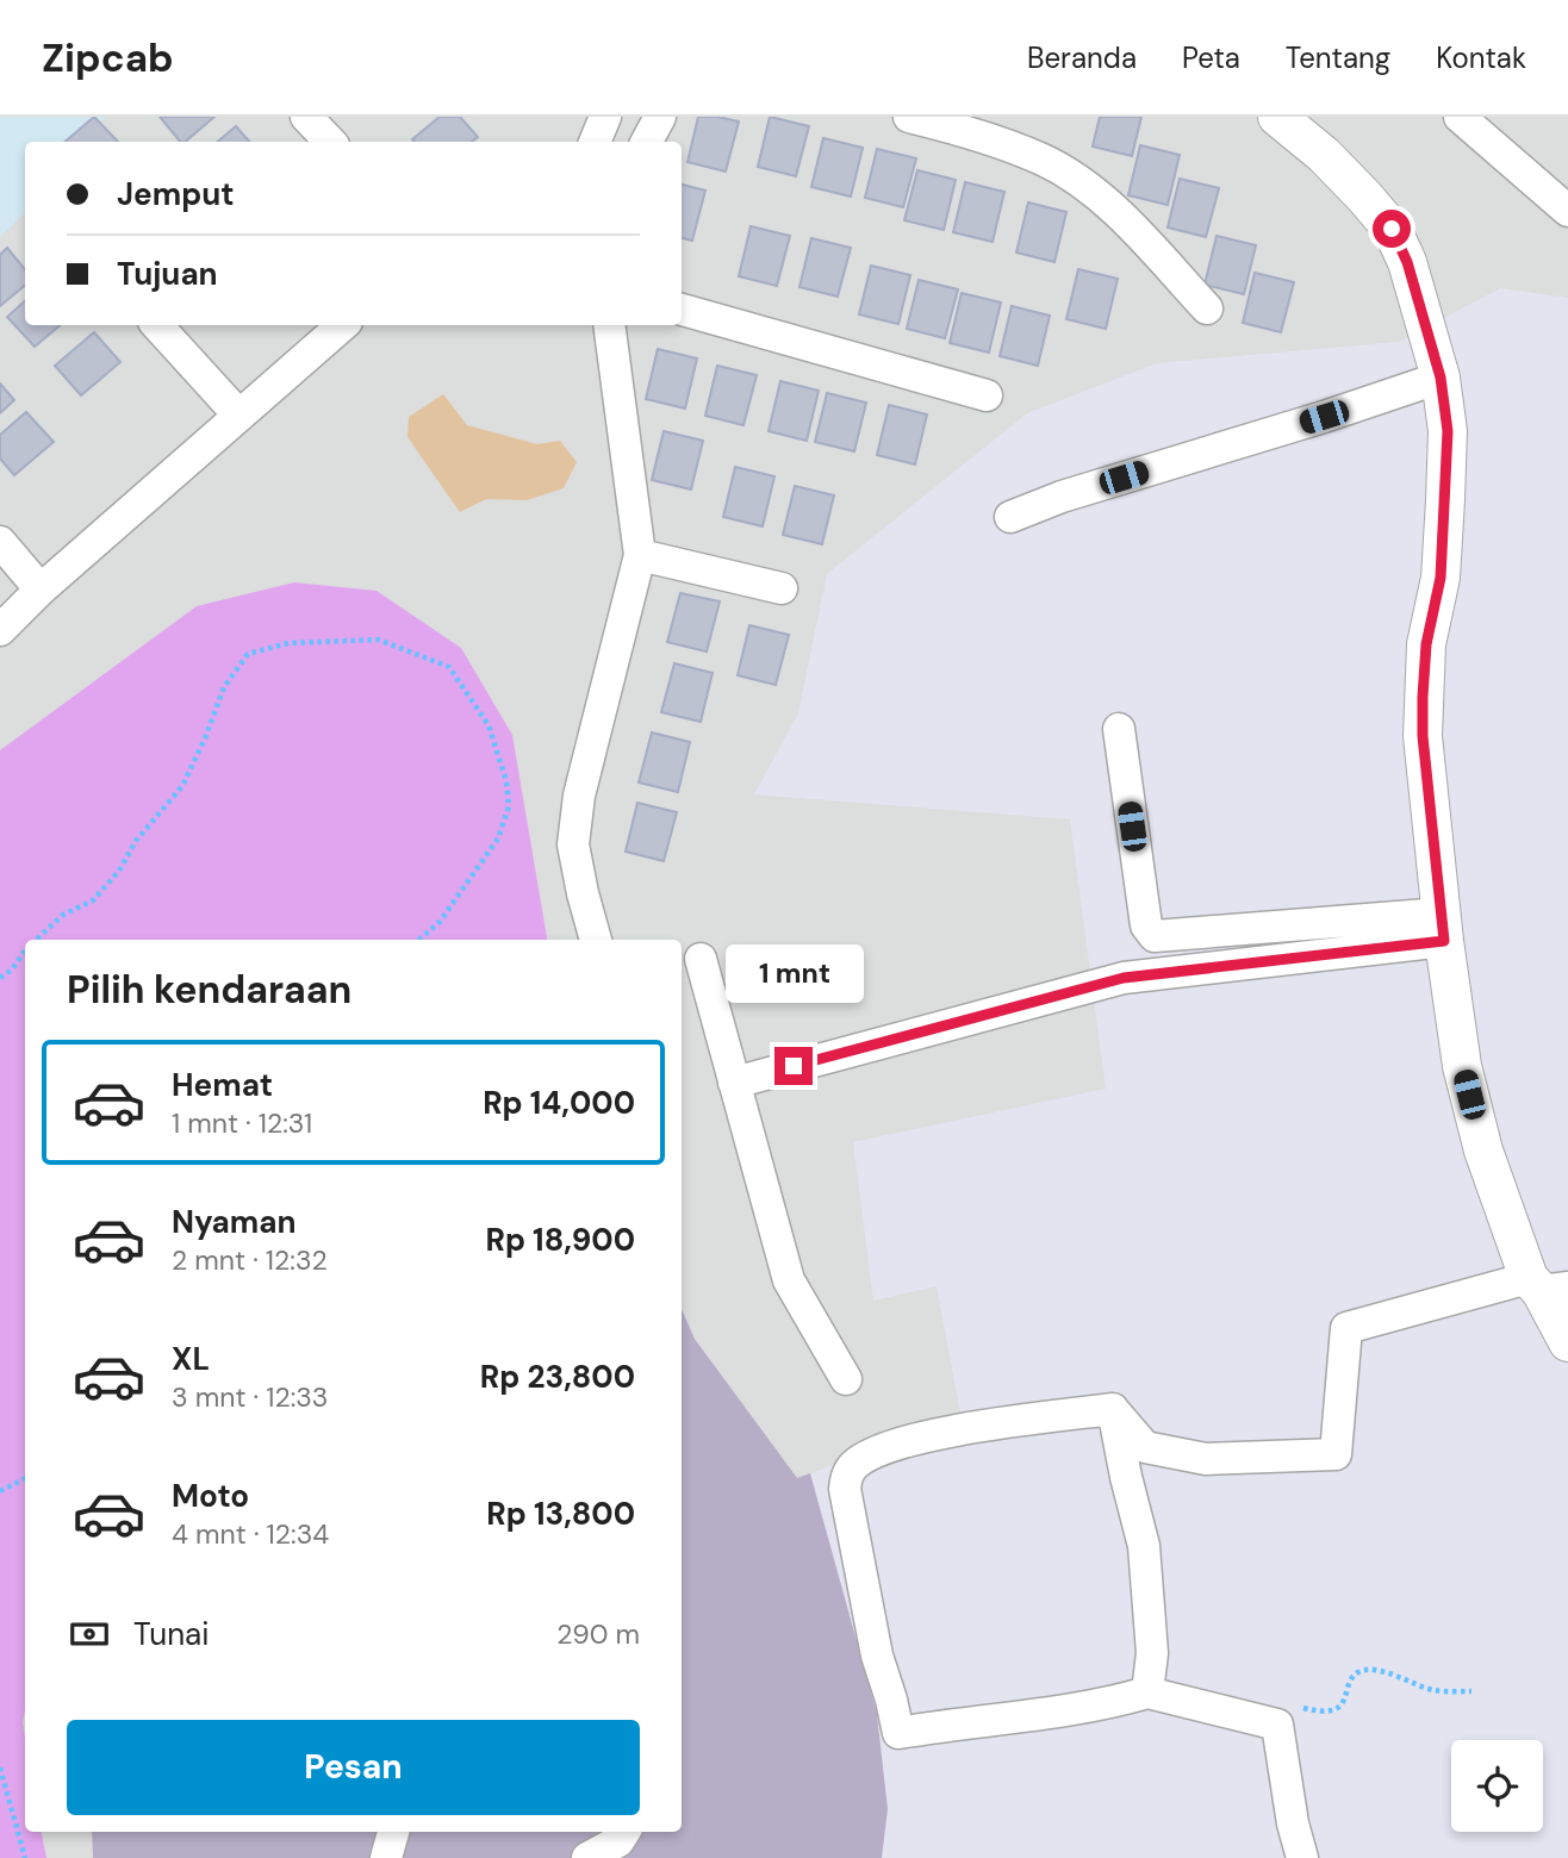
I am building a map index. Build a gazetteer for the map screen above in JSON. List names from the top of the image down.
{
  "page": {
    "header": "Zipcab",
    "nav": [
      "Beranda",
      "Peta",
      "Tentang",
      "Kontak"
    ],
    "banner": ["Jemput", "Tujuan"],
    "heading": "Pilih kendaraan",
    "bubble": "1 mnt",
    "list": [
      {
        "name": "Hemat",
        "note": "1 mnt · 12:31",
        "value": "Rp 14,000"
      },
      {
        "name": "Nyaman",
        "note": "2 mnt · 12:32",
        "value": "Rp 18,900"
      },
      {
        "name": "XL",
        "note": "3 mnt · 12:33",
        "value": "Rp 23,800"
      },
      {
        "name": "Moto",
        "note": "4 mnt · 12:34",
        "value": "Rp 13,800"
      }
    ],
    "pay": ["Tunai", "290 m"],
    "buttons": "Pesan"
  }
}
